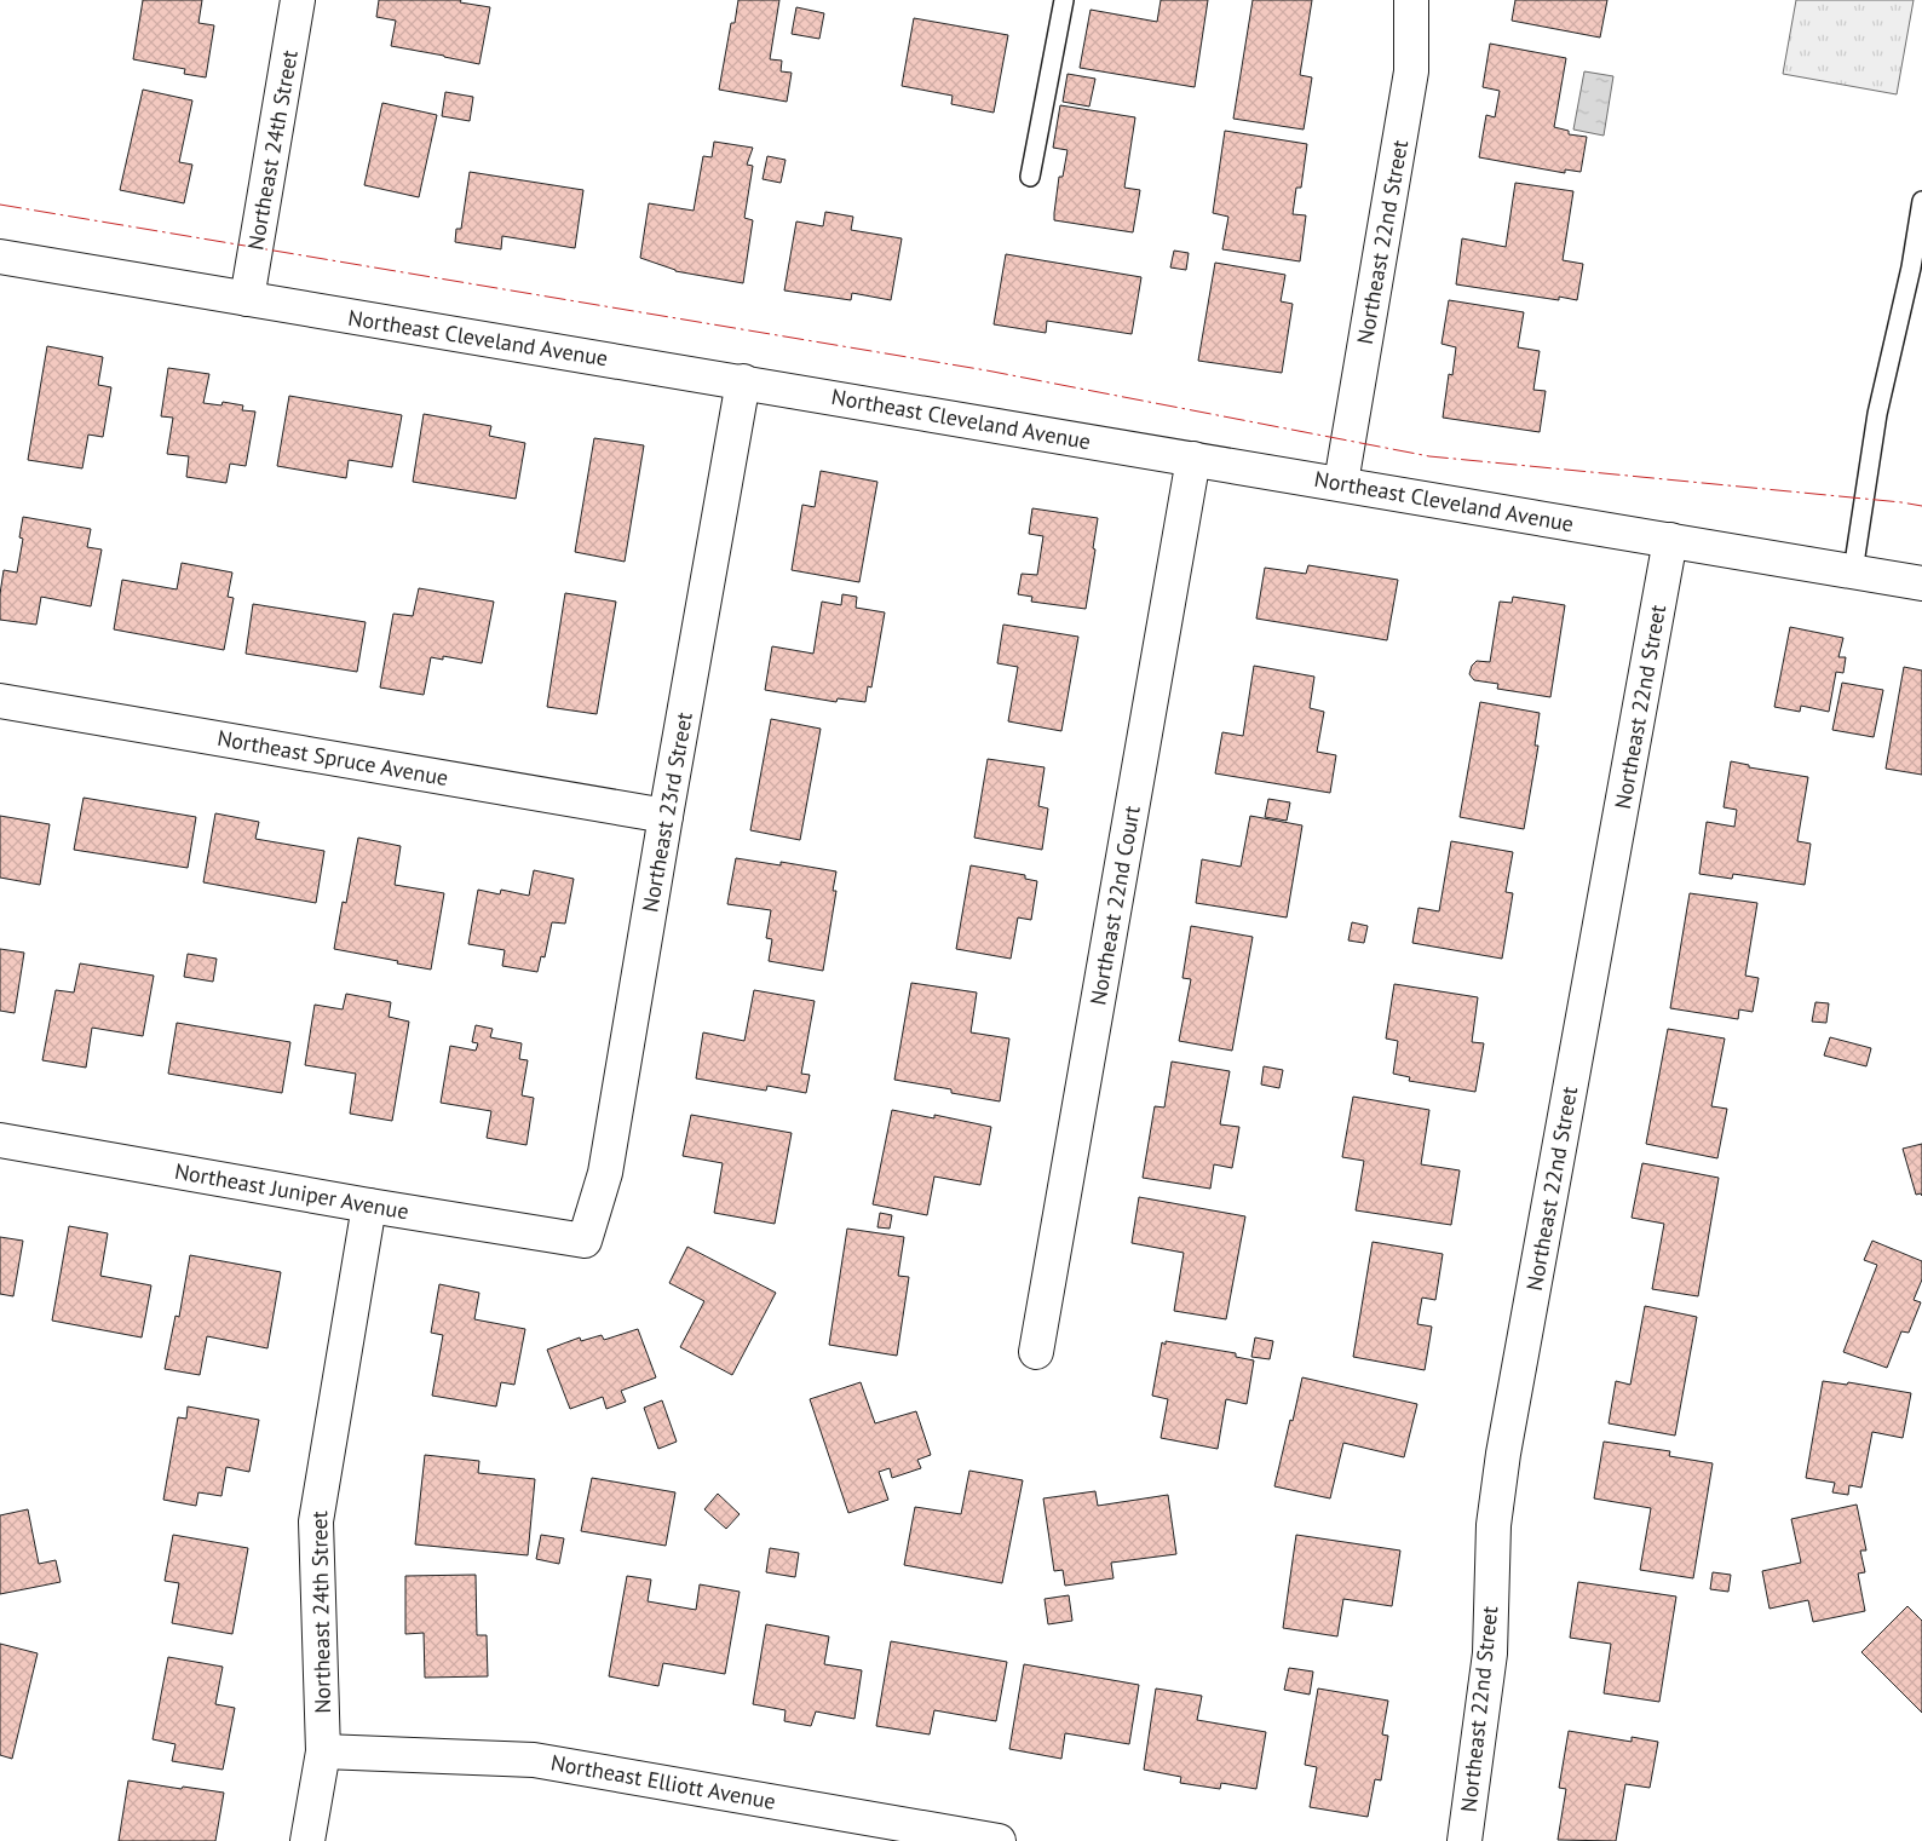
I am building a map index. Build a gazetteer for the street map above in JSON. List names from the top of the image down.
{
  "streets": {
    "street": [
      "Northeast 24th Street",
      "Northeast 22nd Street",
      "Northeast Cleveland Avenue",
      "Northeast Spruce Avenue",
      "Northeast 23rd Street",
      "Northeast 22nd Court",
      "Northeast Juniper Avenue",
      "Northeast Elliott Avenue"
    ]
  },
  "crossings": [
    ["Northeast 24th Street", "Northeast Cleveland Avenue"],
    ["Northeast 24th Street", "Northeast Juniper Avenue"],
    ["Northeast 24th Street", "Northeast Elliott Avenue"],
    ["Northeast 22nd Street", "Northeast Cleveland Avenue"],
    ["Northeast Cleveland Avenue", "Northeast 23rd Street"],
    ["Northeast Cleveland Avenue", "Northeast 22nd Court"],
    ["Northeast Spruce Avenue", "Northeast 23rd Street"],
    ["Northeast 23rd Street", "Northeast Juniper Avenue"]
  ]
}
